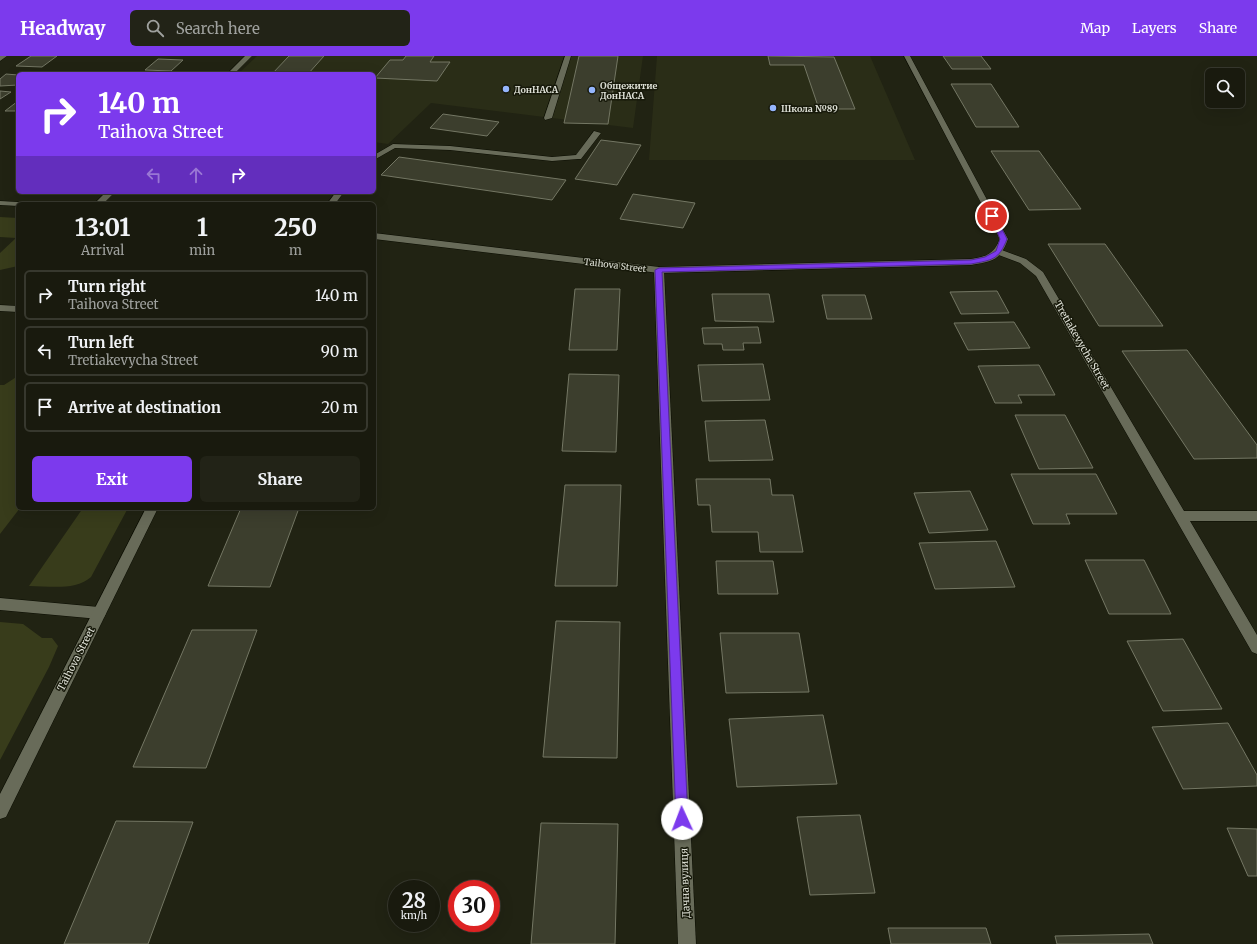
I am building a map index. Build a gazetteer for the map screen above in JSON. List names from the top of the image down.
{
  "streets": {
    "street": ["Taihova Street", "Tretiakevycha Street", "Дачна вулиця"]
  },
  "crossings": [
    ["Taihova Street", "Tretiakevycha Street"],
    ["Taihova Street", "Дачна вулиця"]
  ],
  "places": ["ДонНАСА", "Общежитие ДонНАСА", "Школа №89"],
  "page": {
    "header": "Headway",
    "search": "Search here",
    "nav": ["Map", "Layers", "Share"],
    "turn": ["140 m", "Taihova Street"],
    "eta": [
      "13:01",
      "Arrival",
      "1",
      "min",
      "250",
      "m"
    ],
    "list": [
      {
        "name": "Turn right",
        "note": "Taihova Street",
        "value": "140 m"
      },
      {
        "name": "Turn left",
        "note": "Tretiakevycha Street",
        "value": "90 m"
      },
      {
        "name": "Arrive at destination",
        "value": "20 m"
      }
    ],
    "buttons": ["Exit", "Share"],
    "speed": "28 km/h",
    "limit": "30"
  }
}
